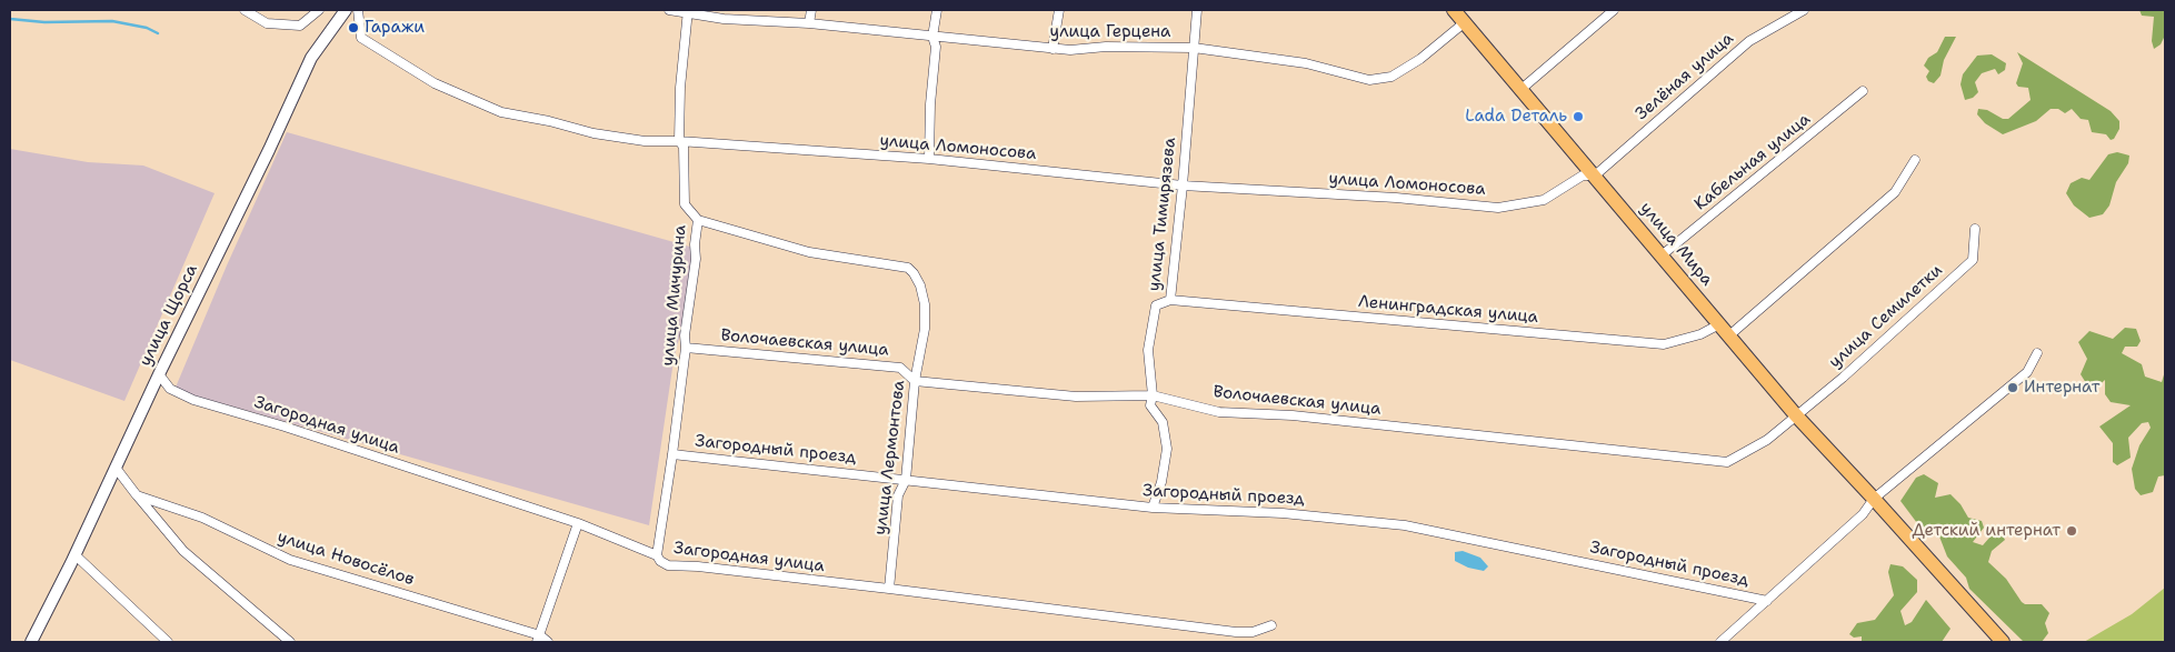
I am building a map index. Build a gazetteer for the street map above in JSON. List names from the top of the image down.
{
  "streets": {
    "main road": ["улица Мира"],
    "street": [
      "улица Герцена",
      "Зелёная улица",
      "улица Ломоносова",
      "Кабельная улица",
      "улица Тимирязева",
      "улица Мичурина",
      "Ленинградская улица",
      "улица Щорса",
      "улица Семилетки",
      "Волочаевская улица",
      "Загородная улица",
      "Загородный проезд",
      "улица Лермонтова",
      "улица Новосёлов"
    ]
  },
  "crossings": [
    ["улица Герцена", "улица Тимирязева"],
    ["улица Герцена", "улица Мира"],
    ["улица Герцена", "улица Мичурина"],
    ["Зелёная улица", "улица Ломоносова"],
    ["Зелёная улица", "улица Мира"],
    ["улица Ломоносова", "улица Тимирязева"],
    ["улица Ломоносова", "улица Мира"],
    ["улица Ломоносова", "улица Мичурина"],
    ["Кабельная улица", "улица Мира"],
    ["улица Тимирязева", "Ленинградская улица"],
    ["улица Тимирязева", "Волочаевская улица"],
    ["улица Тимирязева", "Загородный проезд"],
    ["улица Мира", "Ленинградская улица"],
    ["улица Мира", "улица Семилетки"],
    ["улица Мира", "Волочаевская улица"],
    ["улица Мичурина", "Волочаевская улица"],
    ["улица Мичурина", "Загородная улица"],
    ["улица Мичурина", "Загородный проезд"],
    ["улица Мичурина", "улица Лермонтова"],
    ["улица Щорса", "Загородная улица"],
    ["улица Семилетки", "Волочаевская улица"],
    ["Волочаевская улица", "улица Лермонтова"],
    ["Загородная улица", "улица Лермонтова"],
    ["Загородный проезд", "улица Лермонтова"]
  ],
  "places": [
    "Гаражи",
    "Lada Dеталь",
    "Интернат",
    "Детский интернат"
  ]
}
